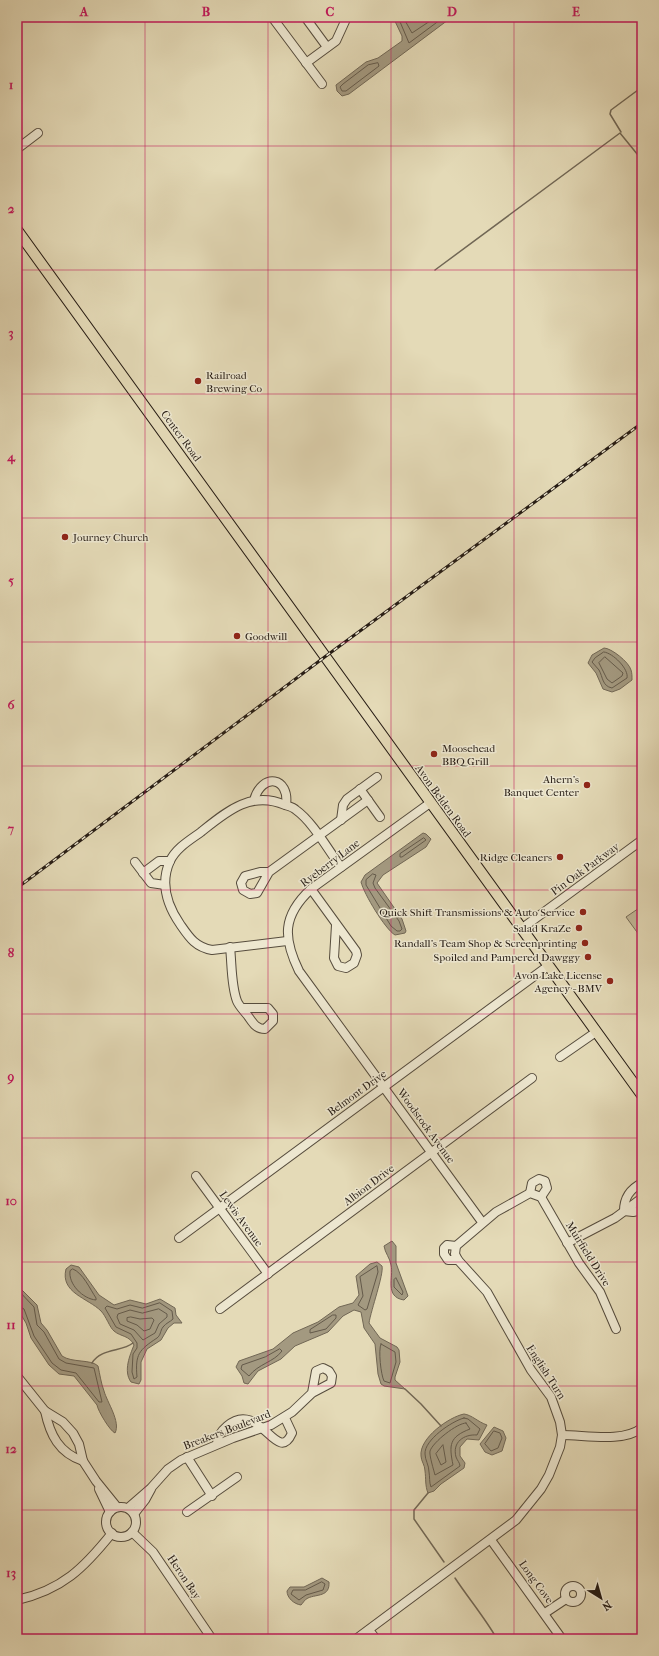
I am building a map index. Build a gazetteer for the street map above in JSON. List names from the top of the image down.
{
  "streets": {
    "main road": ["Center Road", "Avon Belden Road"],
    "street": [
      "Ryeberry Lane",
      "Pin Oak Parkway",
      "Belmont Drive",
      "Woodstock Avenue",
      "Albion Drive",
      "Lewis Avenue",
      "Muirfield Drive",
      "English Turn",
      "Breakers Boulevard",
      "Heron Bay",
      "Long Cove"
    ]
  },
  "crossings": [
    ["Center Road", "Avon Belden Road"],
    ["Avon Belden Road", "Ryeberry Lane"],
    ["Avon Belden Road", "Pin Oak Parkway"],
    ["Avon Belden Road", "Belmont Drive"],
    ["Ryeberry Lane", "Woodstock Avenue"],
    ["Belmont Drive", "Woodstock Avenue"],
    ["Belmont Drive", "Lewis Avenue"],
    ["Woodstock Avenue", "Albion Drive"],
    ["Woodstock Avenue", "Muirfield Drive"],
    ["Albion Drive", "Lewis Avenue"],
    ["English Turn", "Long Cove"],
    ["Breakers Boulevard", "Heron Bay"]
  ],
  "places": [
    "Railroad Brewing Co",
    "Journey Church",
    "Goodwill",
    "Moosehead BBQ Grill",
    "Ahern's Banquet Center",
    "Ridge Cleaners",
    "Quick Shift Transmissions & Auto Service",
    "Salad KraZe",
    "Randall's Team Shop & Screenprinting",
    "Spoiled and Pampered Dawggy",
    "Avon Lake License Agency - BMV"
  ],
  "north": "bottom right",
  "grid": {
    "columns": [
      "A",
      "B",
      "C",
      "D",
      "E"
    ],
    "rows": [
      "1",
      "2",
      "3",
      "4",
      "5",
      "6",
      "7",
      "8",
      "9",
      "10",
      "11",
      "12",
      "13"
    ]
  }
}
